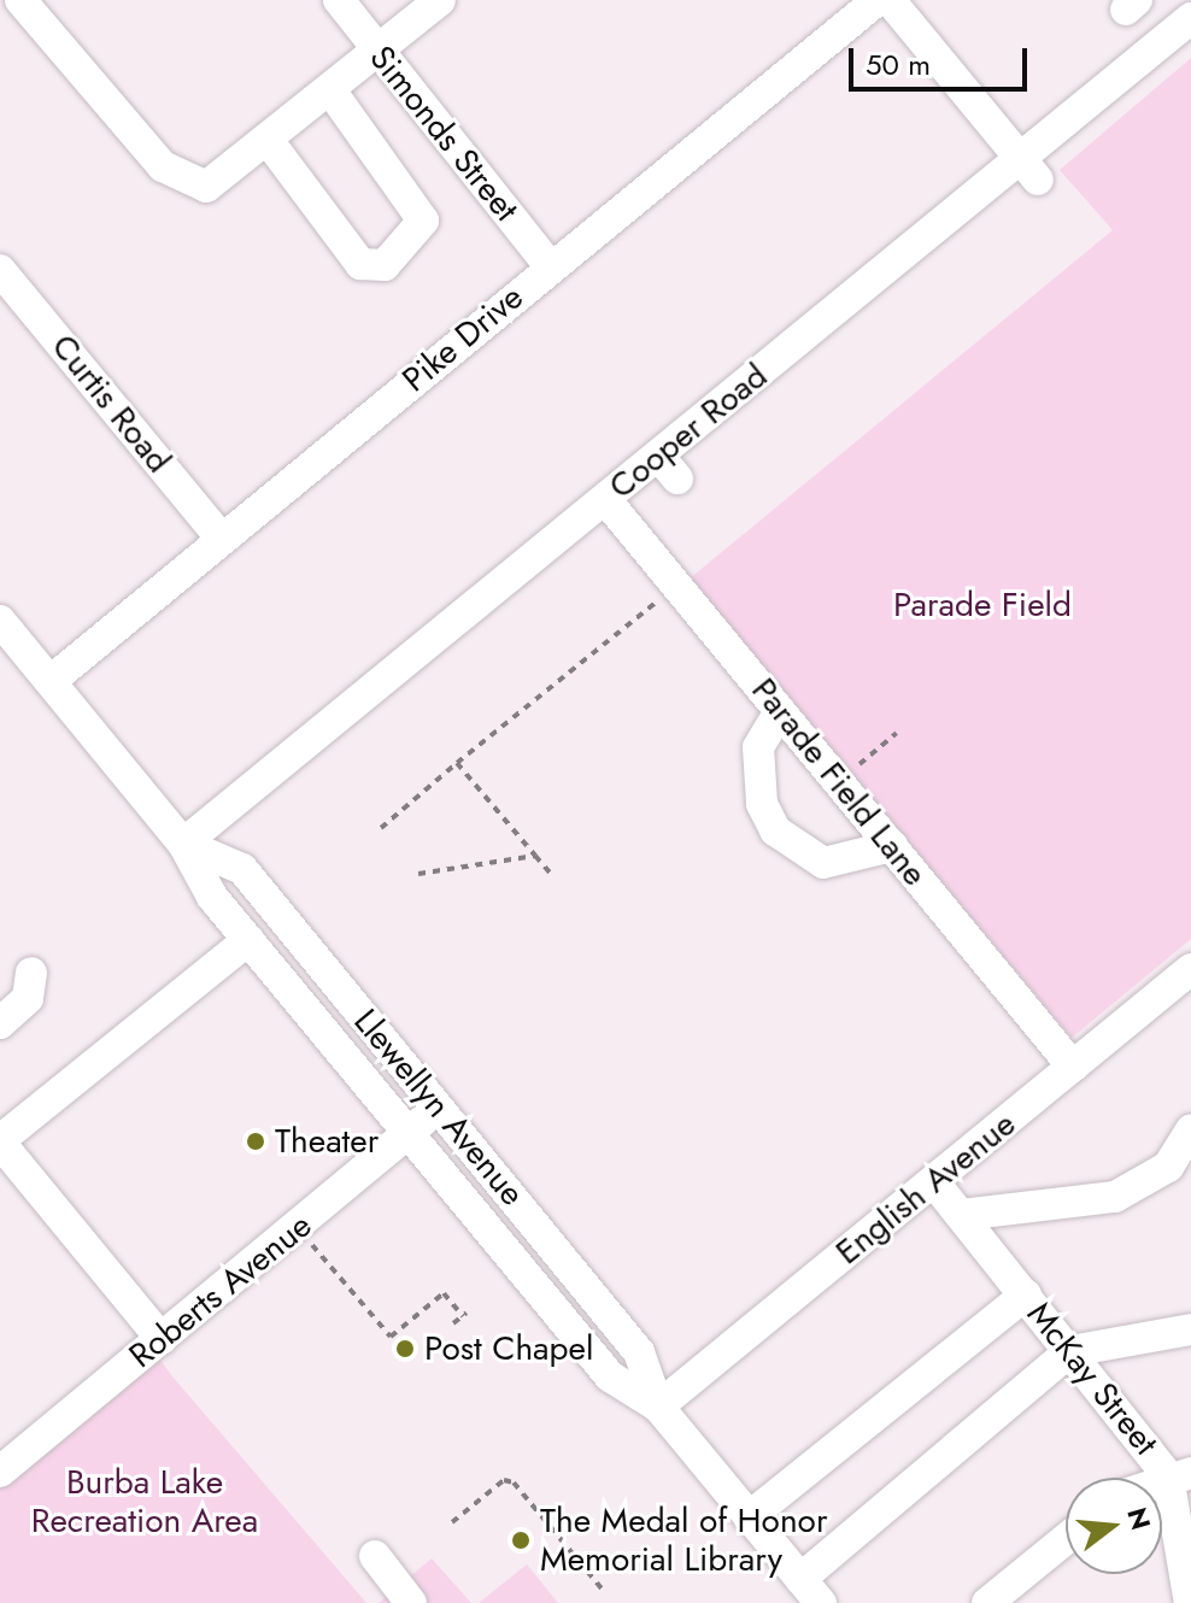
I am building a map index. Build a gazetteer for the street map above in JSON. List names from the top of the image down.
{
  "streets": {
    "street": [
      "Simonds Street",
      "Pike Drive",
      "Curtis Road",
      "Cooper Road",
      "Parade Field Lane",
      "Llewellyn Avenue",
      "English Avenue",
      "Roberts Avenue",
      "McKay Street"
    ]
  },
  "crossings": [
    ["Simonds Street", "Pike Drive"],
    ["Pike Drive", "Curtis Road"],
    ["Pike Drive", "Llewellyn Avenue"],
    ["Cooper Road", "Parade Field Lane"],
    ["Cooper Road", "Llewellyn Avenue"],
    ["Parade Field Lane", "English Avenue"],
    ["Llewellyn Avenue", "English Avenue"],
    ["Llewellyn Avenue", "Roberts Avenue"],
    ["English Avenue", "McKay Street"]
  ],
  "parks": ["Parade Field", "Burba Lake Recreation Area"],
  "places": ["Theater", "Post Chapel", "The Medal of Honor Memorial Library"],
  "scale_bar": "50 m",
  "north": "right"
}
